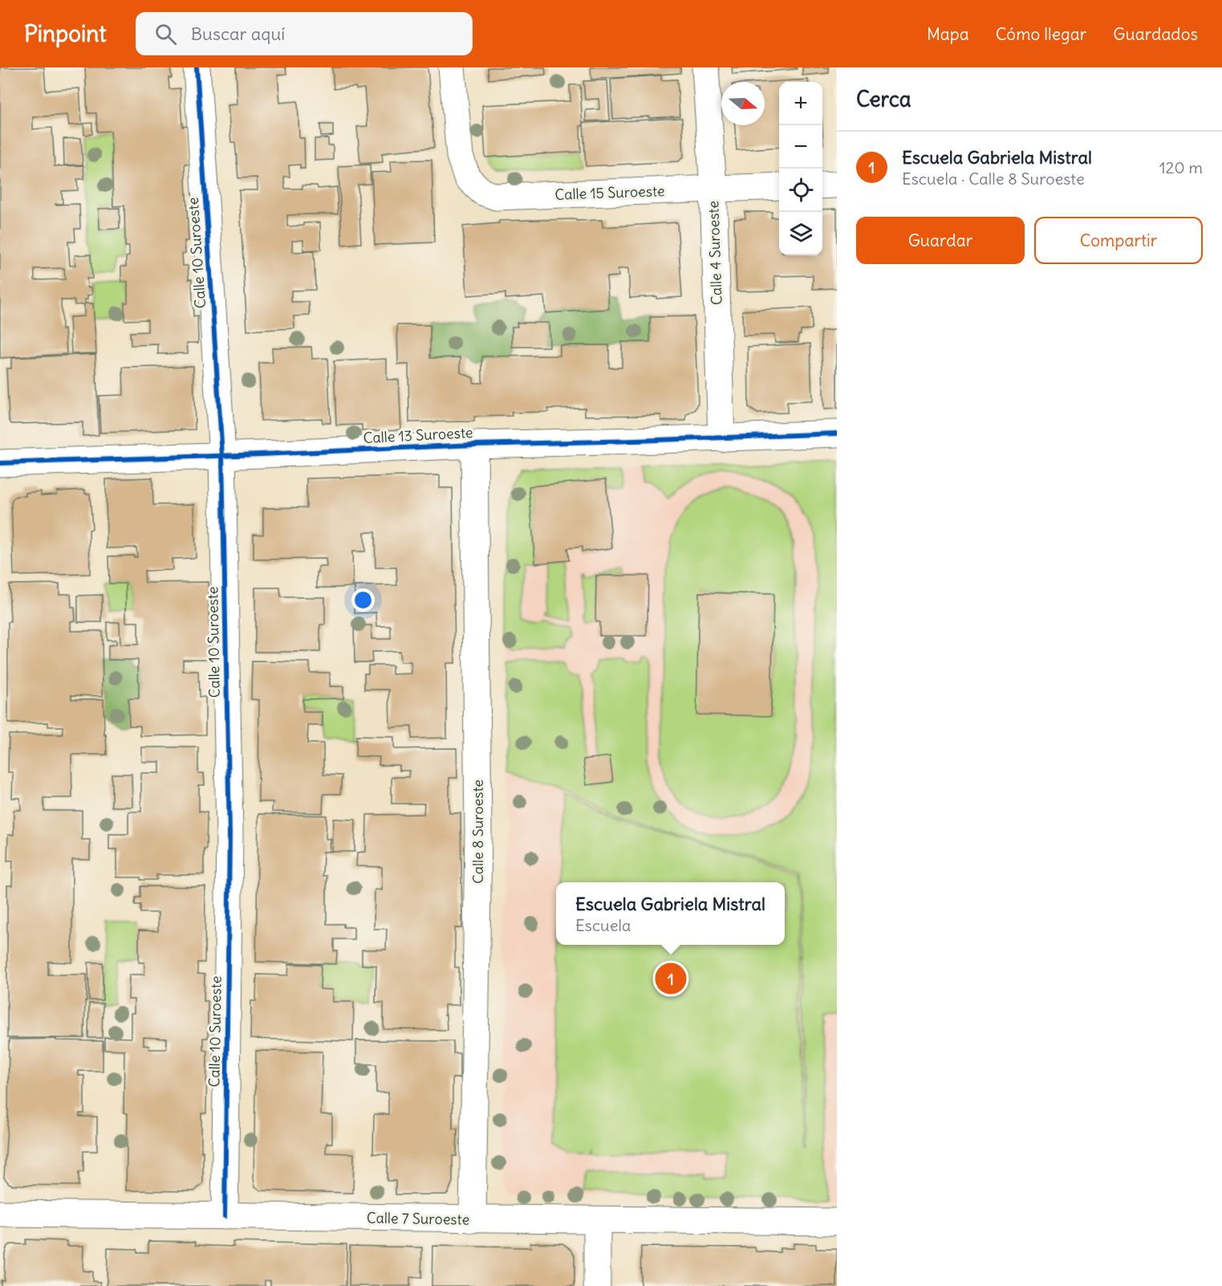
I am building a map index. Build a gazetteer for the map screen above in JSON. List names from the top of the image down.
{
  "streets": {
    "street": [
      "Calle 15 Suroeste",
      "Calle 10 Suroeste",
      "Calle 4 Suroeste",
      "Calle 13 Suroeste",
      "Calle 8 Suroeste",
      "Calle 7 Suroeste"
    ]
  },
  "crossings": [
    ["Calle 15 Suroeste", "Calle 4 Suroeste"],
    ["Calle 10 Suroeste", "Calle 13 Suroeste"],
    ["Calle 10 Suroeste", "Calle 7 Suroeste"],
    ["Calle 4 Suroeste", "Calle 13 Suroeste"],
    ["Calle 13 Suroeste", "Calle 8 Suroeste"],
    ["Calle 8 Suroeste", "Calle 7 Suroeste"]
  ],
  "north": "right",
  "page": {
    "header": "Pinpoint",
    "search": "Buscar aquí",
    "nav": ["Mapa", "Cómo llegar", "Guardados"],
    "heading": "Cerca",
    "map_buttons": ["+", "−"],
    "list": [
      {
        "mark": "1",
        "name": "Escuela Gabriela Mistral",
        "note": "Escuela · Calle 8 Suroeste",
        "value": "120 m"
      }
    ],
    "buttons": ["Guardar", "Compartir"],
    "popup": ["Escuela Gabriela Mistral", "Escuela"],
    "pins": "1"
  }
}
